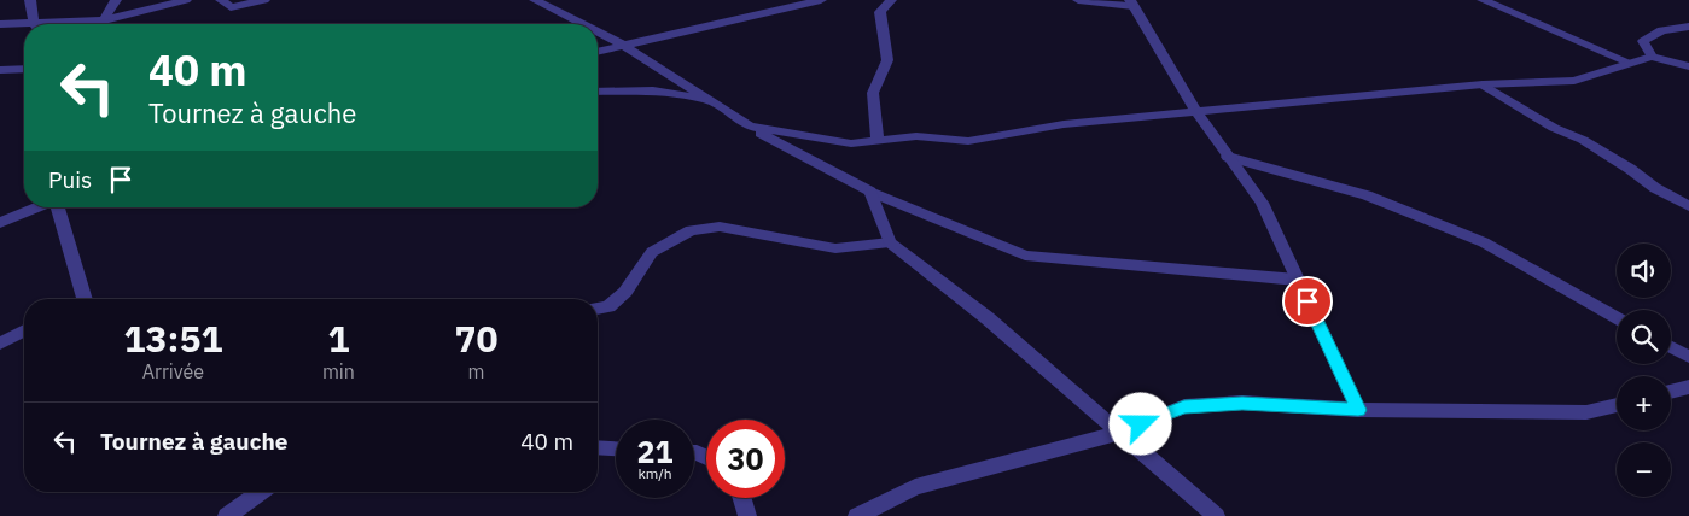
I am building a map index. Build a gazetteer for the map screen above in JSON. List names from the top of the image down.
{
  "page": {
    "turn": ["40 m", "Tournez à gauche"],
    "then": "Puis",
    "map_buttons": ["+", "−"],
    "eta": [
      "13:51",
      "Arrivée",
      "1",
      "min",
      "70",
      "m"
    ],
    "list": [
      {
        "name": "Tournez à gauche",
        "value": "40 m"
      }
    ],
    "speed": "21 km/h",
    "limit": "30"
  }
}
